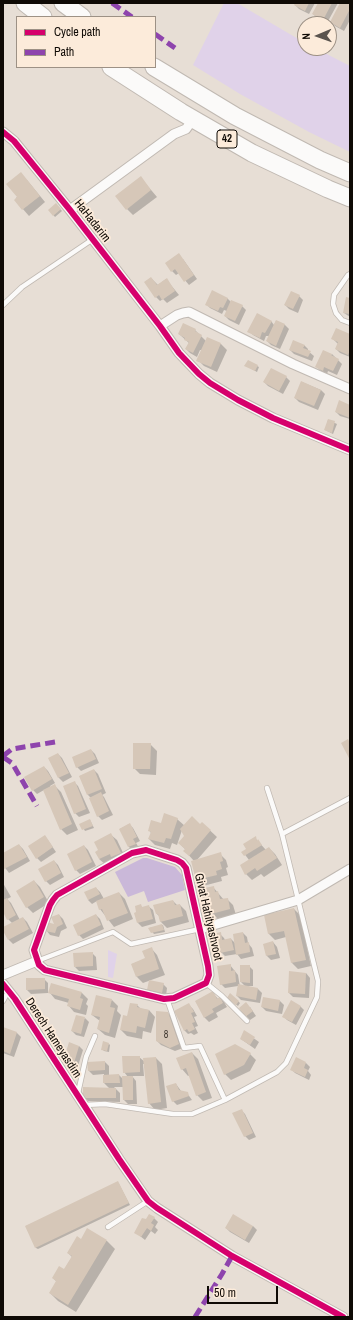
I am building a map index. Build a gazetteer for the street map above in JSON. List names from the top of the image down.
{
  "streets": {
    "highway": ["42"],
    "street": ["HaHadarim", "Givat Hahityashvoot", "Derech Hameyasdim"]
  },
  "house_numbers": ["8"],
  "legend": ["Cycle path", "Path"],
  "scale_bar": "50 m",
  "north": "left"
}
